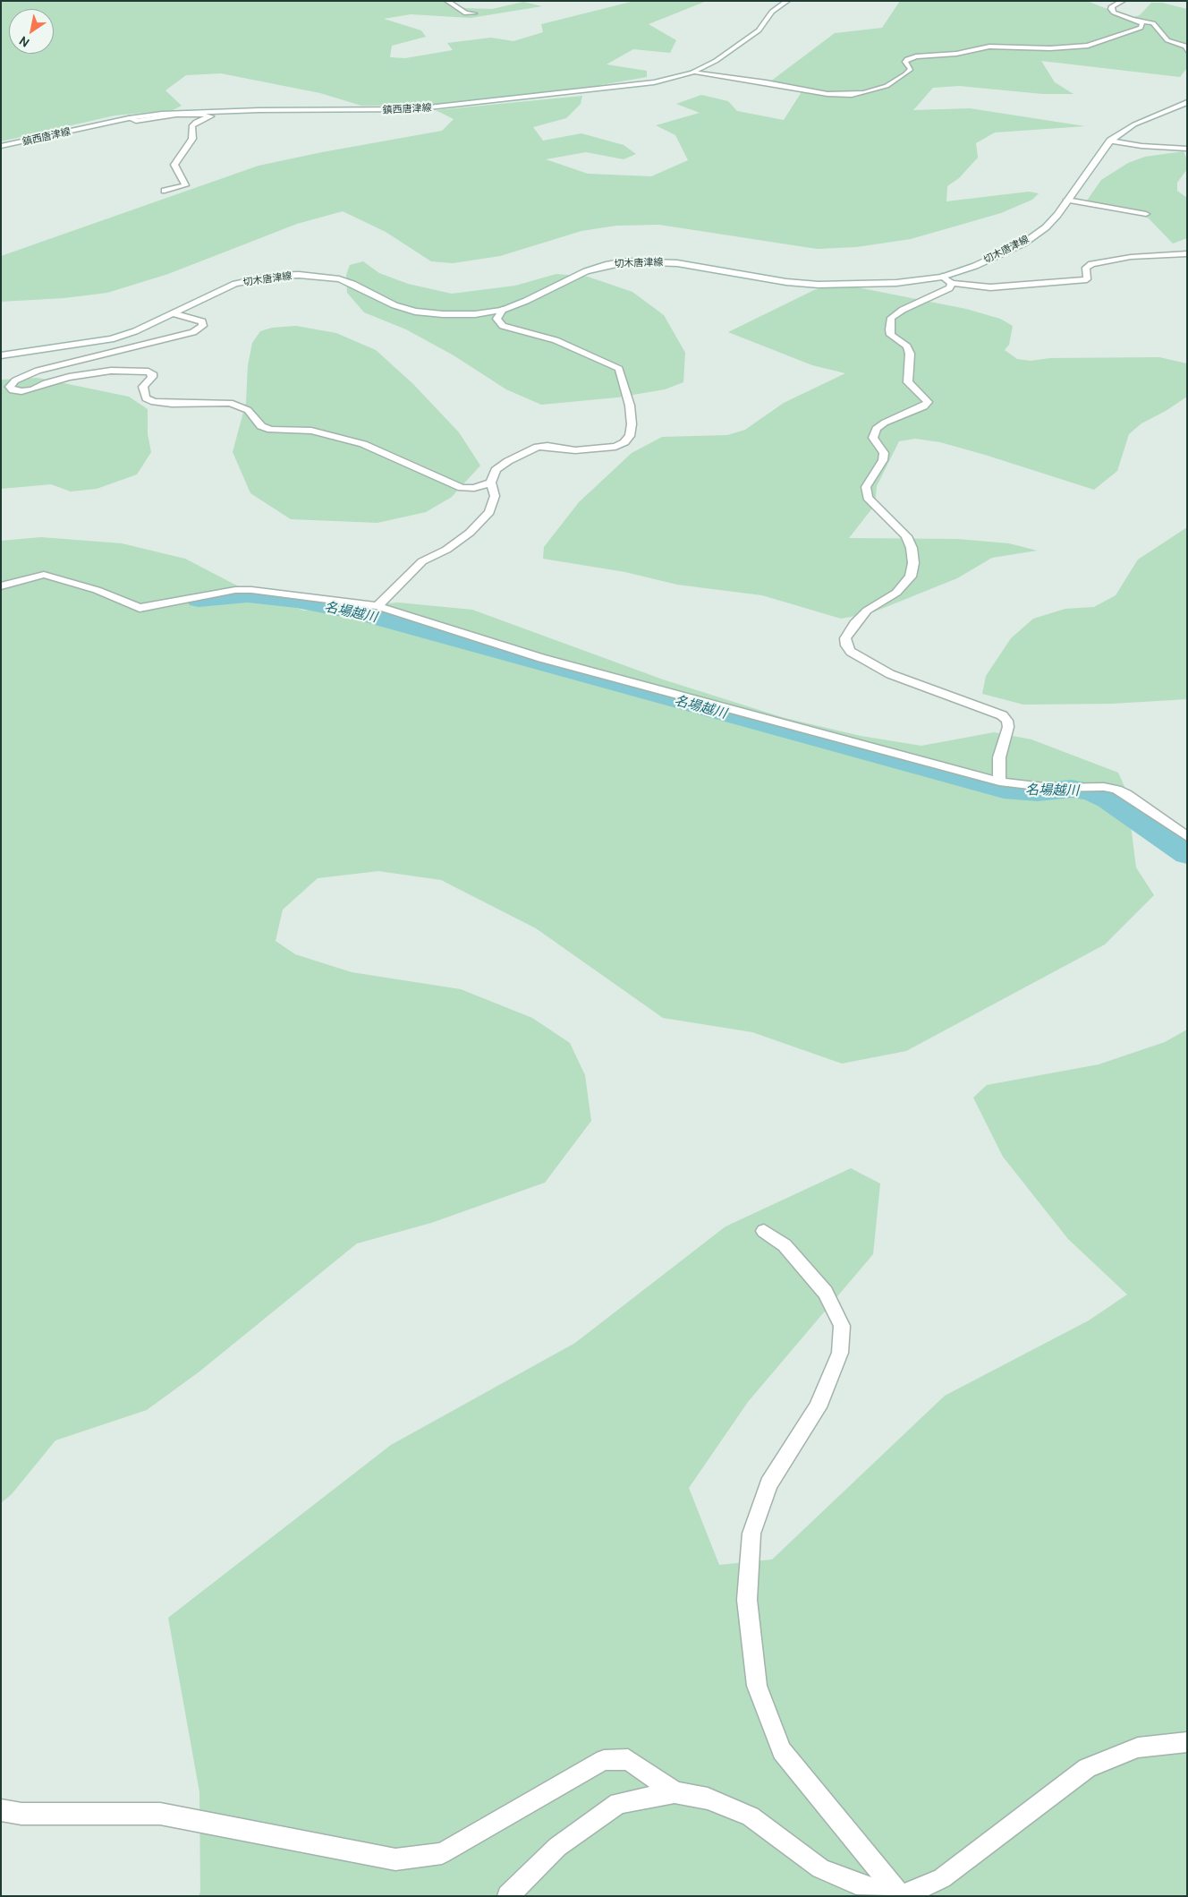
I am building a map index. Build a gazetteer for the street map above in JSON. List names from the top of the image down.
{
  "streets": {
    "street": ["鎮西唐津線", "切木唐津線"]
  },
  "water": ["名場越川"],
  "north": "bottom left"
}
